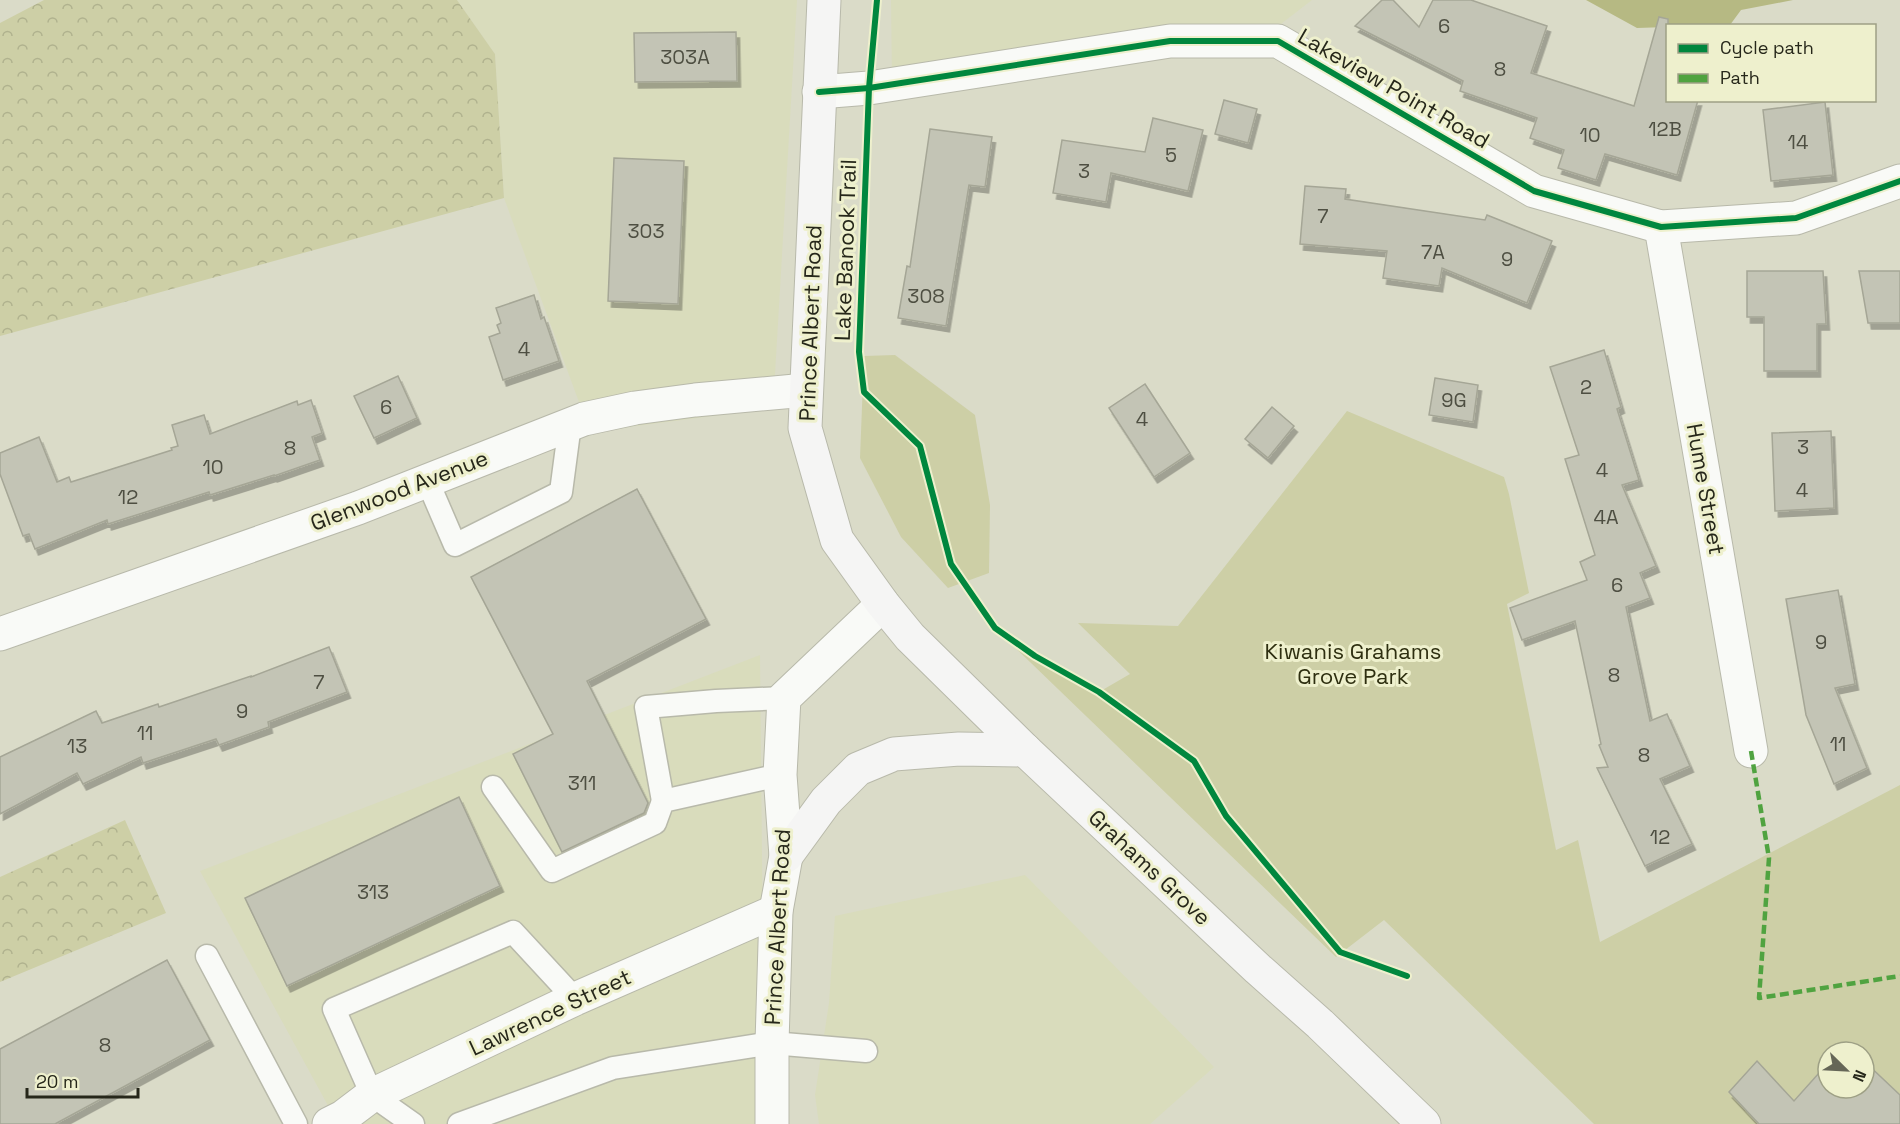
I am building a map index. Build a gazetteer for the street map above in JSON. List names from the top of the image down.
{
  "streets": {
    "main road": ["Prince Albert Road", "Grahams Grove"],
    "street": [
      "Lakeview Point Road",
      "Hume Street",
      "Glenwood Avenue",
      "Lawrence Street"
    ],
    "cycle path": ["Lake Banook Trail"]
  },
  "crossings": [
    ["Lakeview Point Road", "Prince Albert Road"],
    ["Lakeview Point Road", "Hume Street"],
    ["Prince Albert Road", "Glenwood Avenue"],
    ["Prince Albert Road", "Grahams Grove"],
    ["Prince Albert Road", "Lawrence Street"]
  ],
  "parks": ["Kiwanis Grahams Grove Park"],
  "house_numbers": [
    "6",
    "303A",
    "8",
    "12B",
    "10",
    "14",
    "5",
    "3",
    "7",
    "303",
    "7A",
    "9",
    "308",
    "4",
    "2",
    "9G",
    "6",
    "4",
    "3",
    "8",
    "10",
    "4",
    "4",
    "12",
    "4A",
    "6",
    "9",
    "8",
    "7",
    "9",
    "11",
    "11",
    "13",
    "8",
    "311",
    "12",
    "313",
    "8"
  ],
  "legend": ["Cycle path", "Path"],
  "scale_bar": "20 m",
  "north": "bottom right"
}
